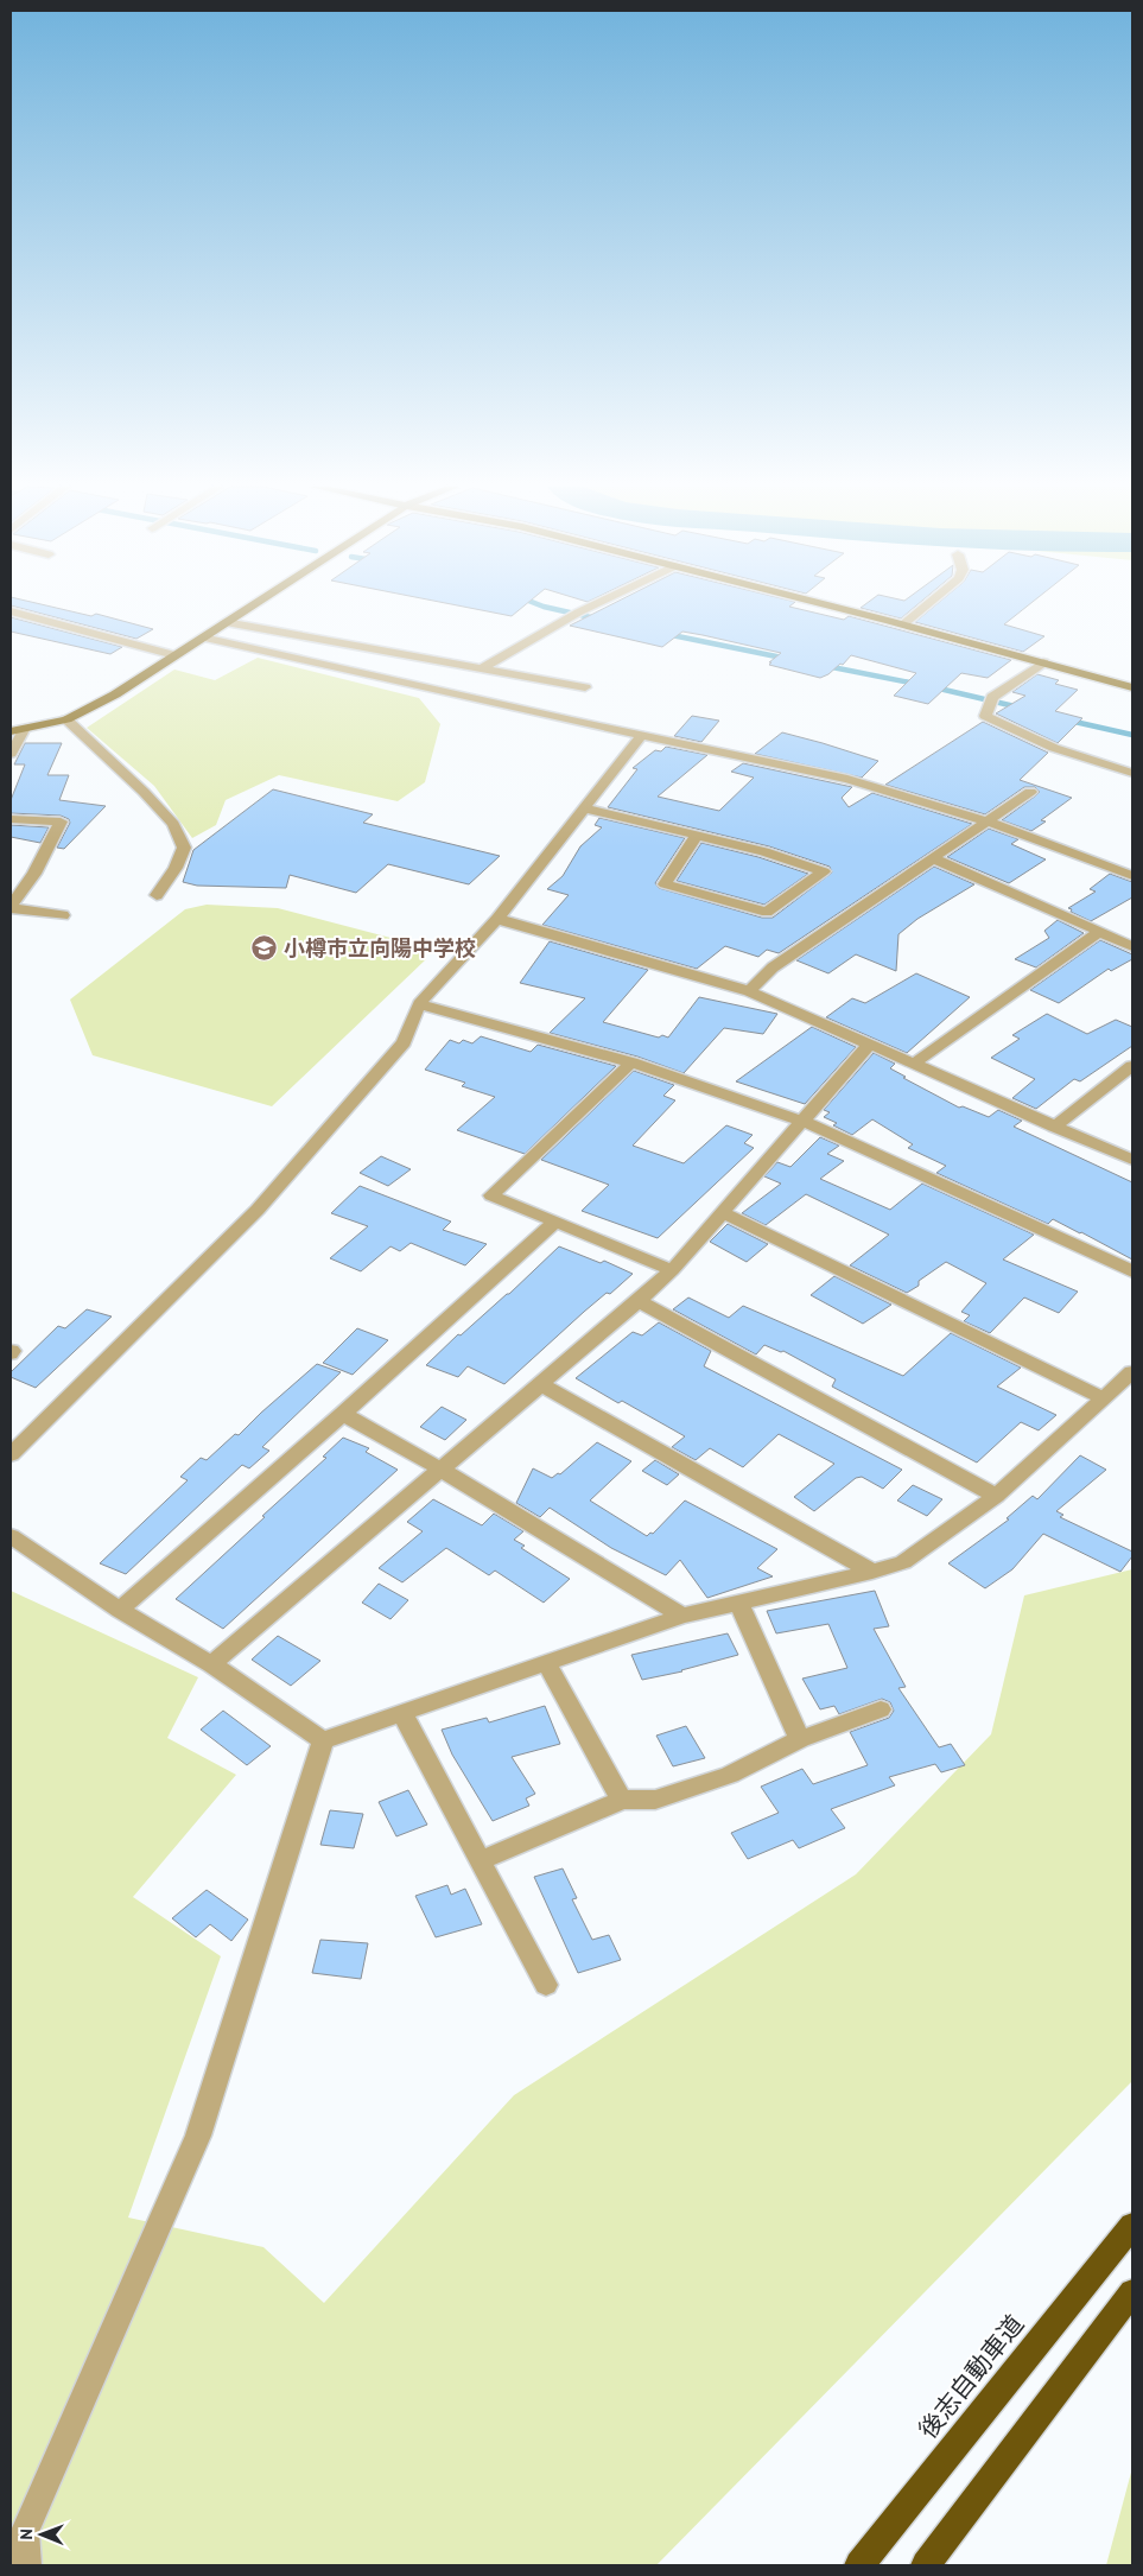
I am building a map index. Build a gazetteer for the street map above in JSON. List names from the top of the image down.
{
  "streets": {
    "highway": ["後志自動車道"]
  },
  "places": {
    "school or university": ["小樽市立向陽中学校"]
  },
  "north": "left"
}
